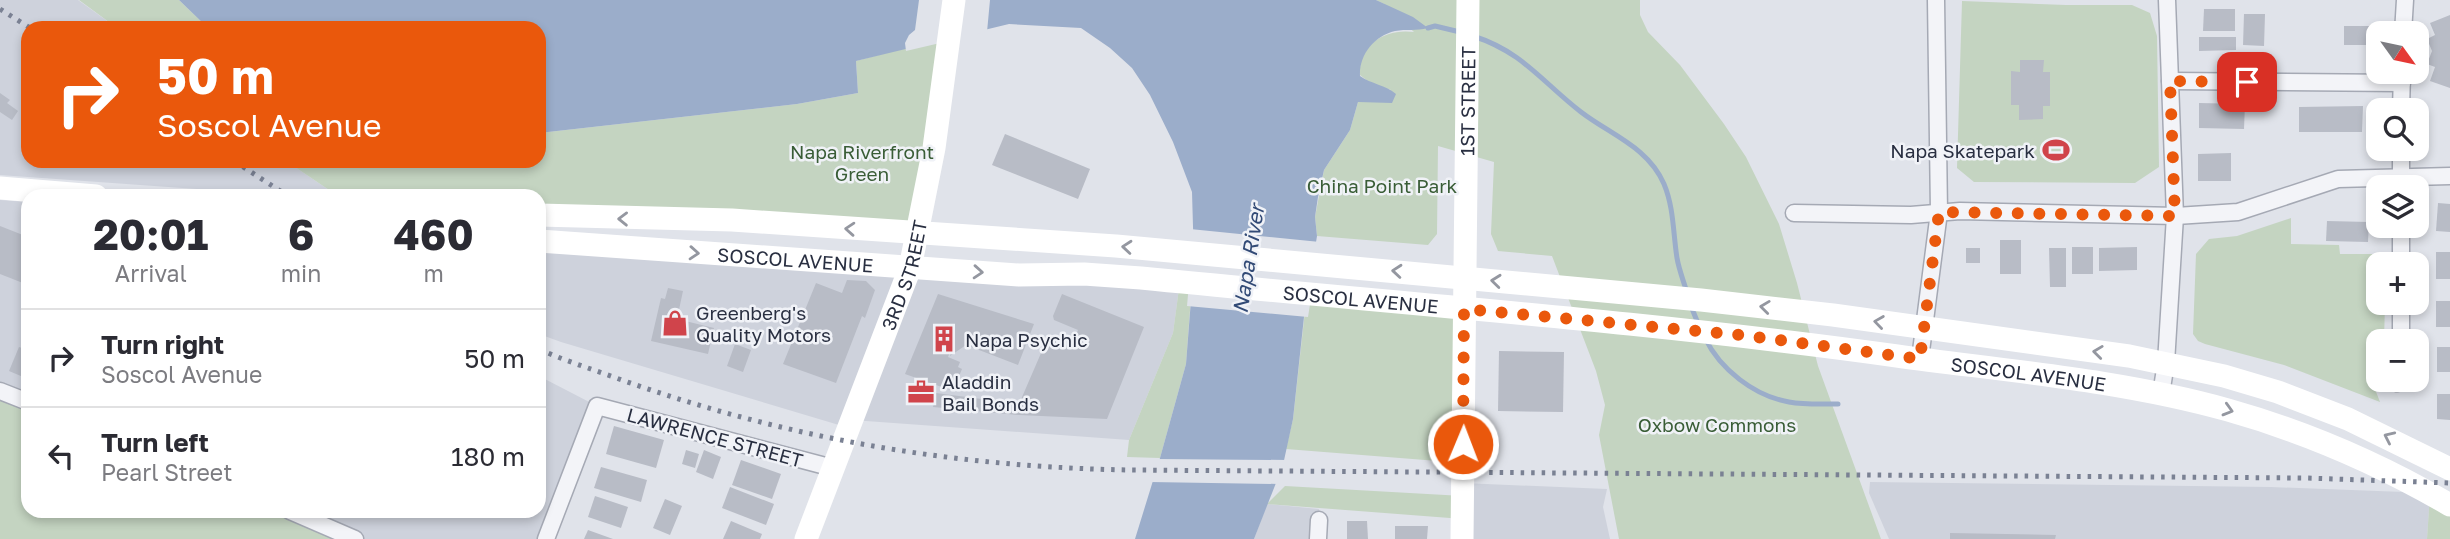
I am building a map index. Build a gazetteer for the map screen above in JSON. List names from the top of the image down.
{
  "streets": {
    "main road": ["1ST STREET", "SOSCOL AVENUE", "3RD STREET"],
    "street": ["LAWRENCE STREET"]
  },
  "crossings": [
    ["1ST STREET", "SOSCOL AVENUE"],
    ["SOSCOL AVENUE", "3RD STREET"],
    ["3RD STREET", "LAWRENCE STREET"]
  ],
  "water": ["Napa River"],
  "parks": ["Napa Riverfront Green", "China Point Park", "Oxbow Commons"],
  "places": {
    "sports": ["Napa Skatepark"],
    "shop": ["Greenberg's Quality Motors"],
    "building": ["Napa Psychic"],
    "office": ["Aladdin Bail Bonds"]
  },
  "north": "bottom right",
  "page": {
    "map_buttons": ["+", "−"],
    "turn": ["50 m", "Soscol Avenue"],
    "eta": [
      "20:01",
      "Arrival",
      "6",
      "min",
      "460",
      "m"
    ],
    "list": [
      {
        "name": "Turn right",
        "note": "Soscol Avenue",
        "value": "50 m"
      },
      {
        "name": "Turn left",
        "note": "Pearl Street",
        "value": "180 m"
      }
    ]
  }
}
